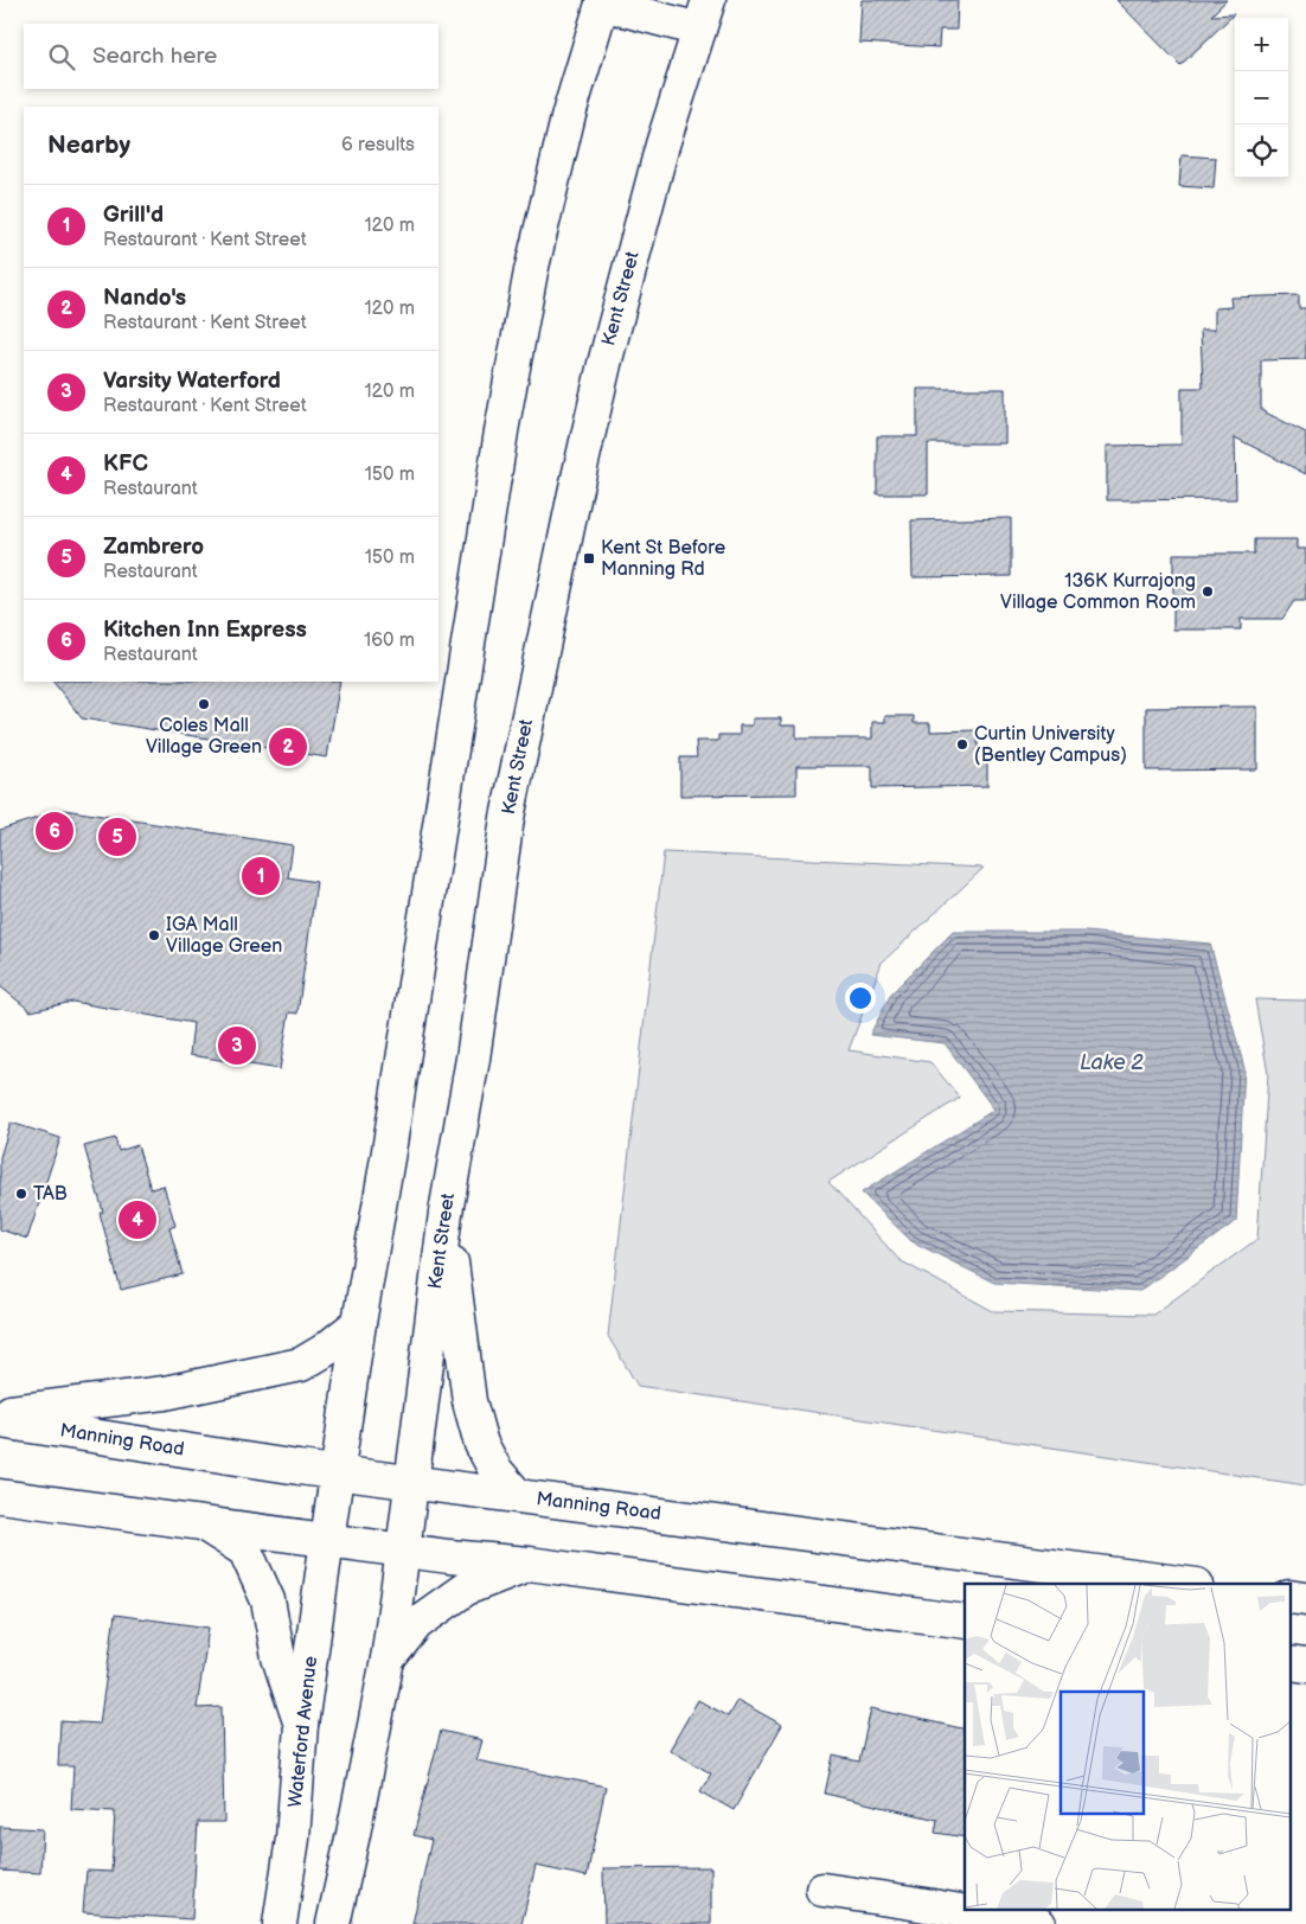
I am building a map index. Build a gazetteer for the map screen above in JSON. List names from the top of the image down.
{
  "streets": {
    "main road": ["Kent Street", "Manning Road", "Waterford Avenue"]
  },
  "crossings": [
    ["Kent Street", "Manning Road"]
  ],
  "water": ["Lake 2"],
  "places": {
    "transit": ["Kent St Before Manning Rd"],
    "other": [
      "136K Kurrajong Village Common Room",
      "Coles Mall Village Green",
      "Curtin University (Bentley Campus)",
      "IGA Mall Village Green",
      "TAB"
    ]
  },
  "page": {
    "map_buttons": ["+", "−"],
    "search": "Search here",
    "heading": ["Nearby", "6 results"],
    "list": [
      {
        "mark": "1",
        "name": "Grill'd",
        "note": "Restaurant · Kent Street",
        "value": "120 m"
      },
      {
        "mark": "2",
        "name": "Nando's",
        "note": "Restaurant · Kent Street",
        "value": "120 m"
      },
      {
        "mark": "3",
        "name": "Varsity Waterford",
        "note": "Restaurant · Kent Street",
        "value": "120 m"
      },
      {
        "mark": "4",
        "name": "KFC",
        "note": "Restaurant",
        "value": "150 m"
      },
      {
        "mark": "5",
        "name": "Zambrero",
        "note": "Restaurant",
        "value": "150 m"
      },
      {
        "mark": "6",
        "name": "Kitchen Inn Express",
        "note": "Restaurant",
        "value": "160 m"
      }
    ],
    "pins": [
      "2",
      "6",
      "5",
      "1",
      "3",
      "4"
    ]
  }
}
